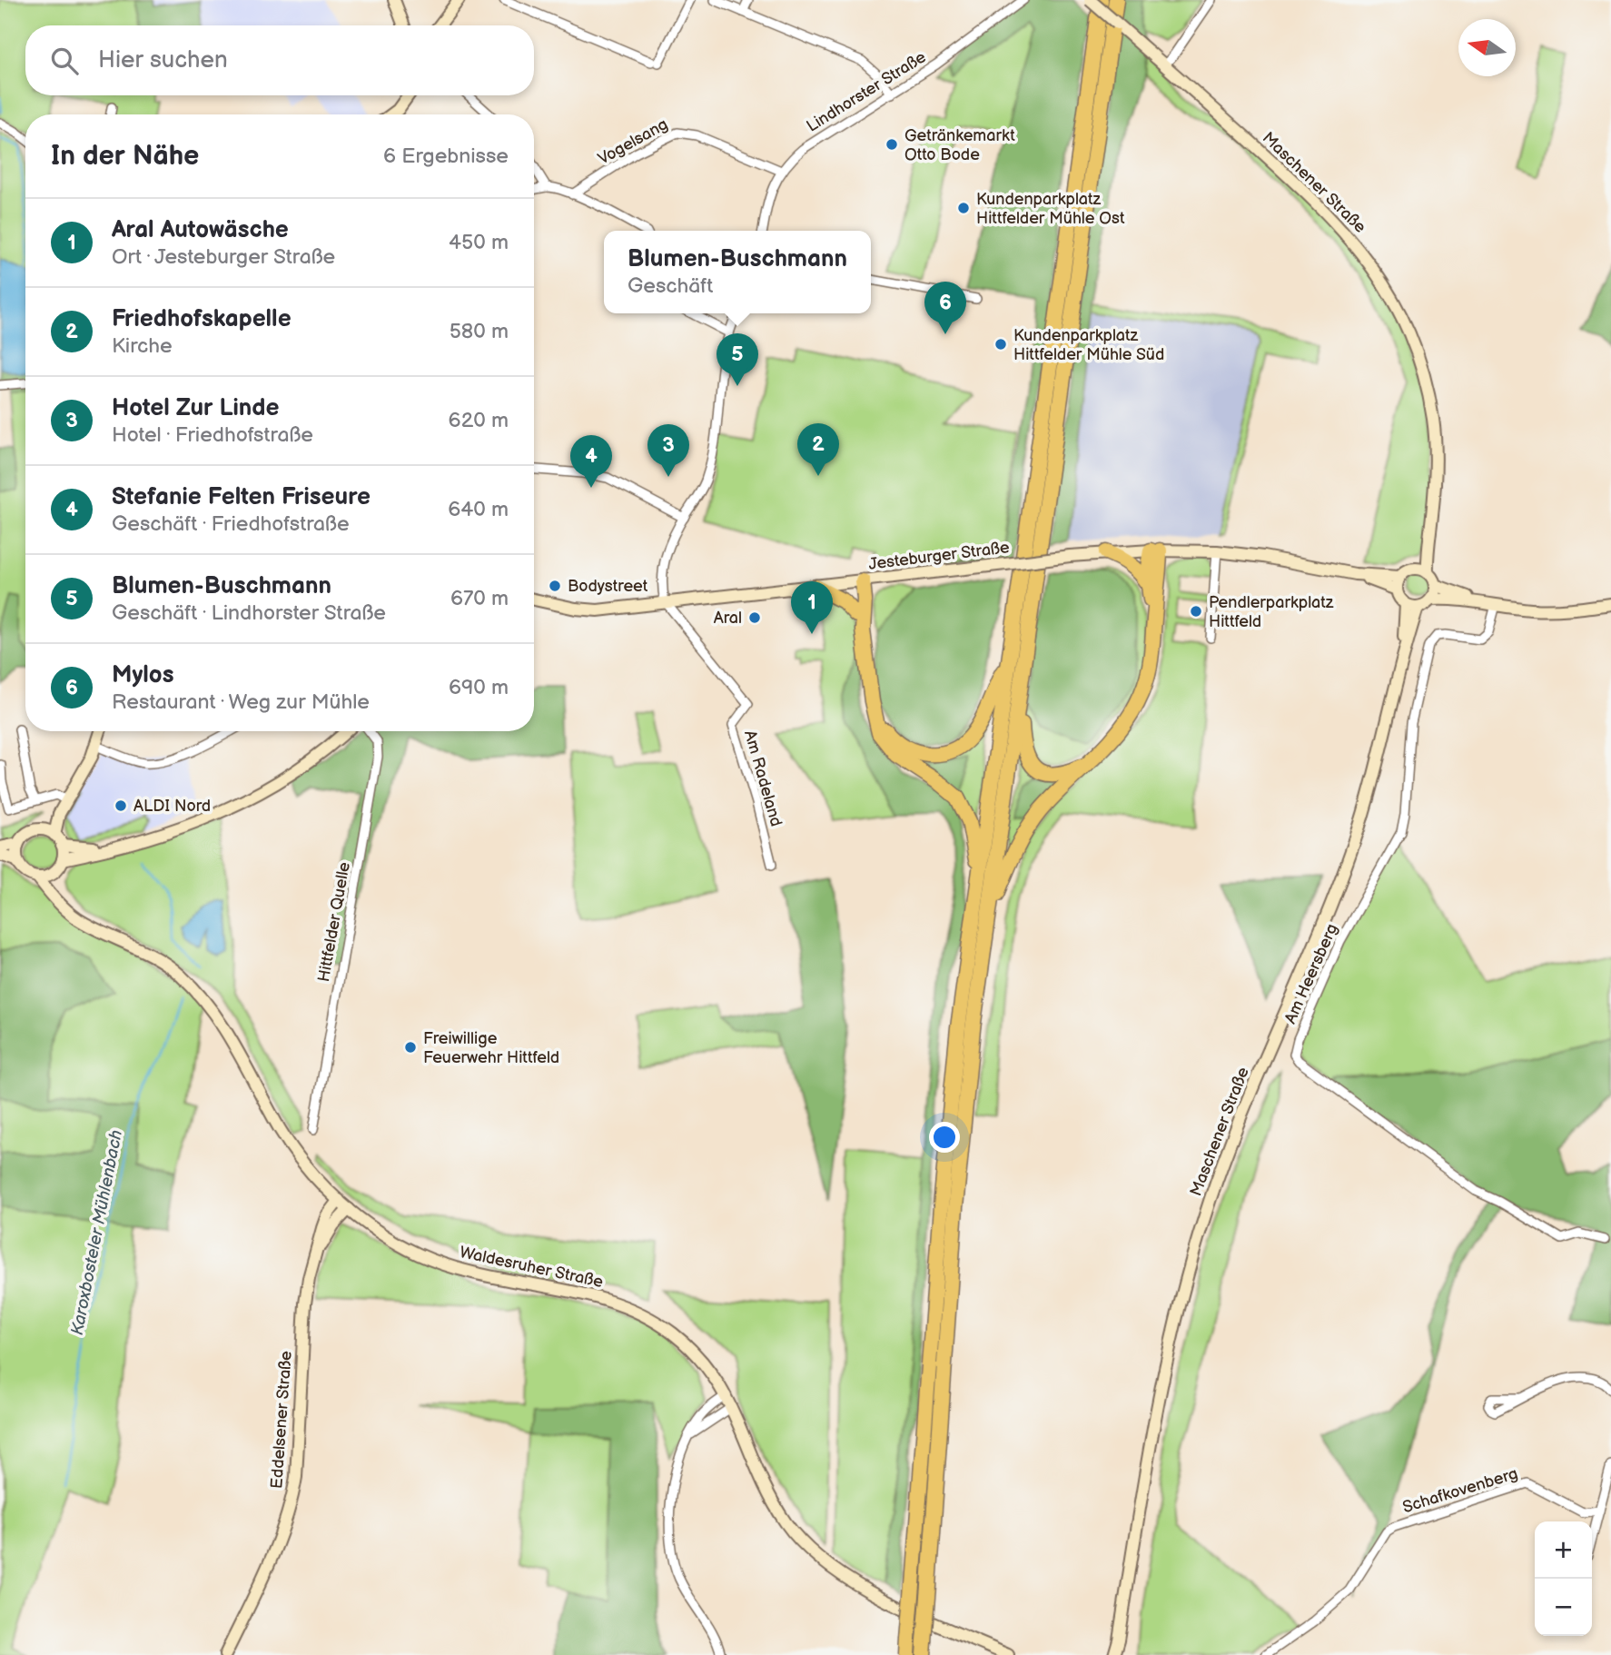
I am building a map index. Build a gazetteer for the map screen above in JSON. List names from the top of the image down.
{
  "streets": {
    "street": [
      "Lindhorster Straße",
      "Vogelsang",
      "Maschener Straße",
      "Jesteburger Straße",
      "Am Radeland",
      "Hittfelder Quelle",
      "Am Heersberg",
      "Waldesruher Straße",
      "Eddelsener Straße",
      "Schafkovenberg"
    ]
  },
  "crossings": [
    ["Lindhorster Straße", "Vogelsang"],
    ["Maschener Straße", "Jesteburger Straße"],
    ["Jesteburger Straße", "Am Radeland"],
    ["Waldesruher Straße", "Eddelsener Straße"]
  ],
  "water": ["Karoxbosteler Mühlenbach"],
  "places": [
    "Getränkemarkt Otto Bode",
    "Kundenparkplatz Hittfelder Mühle Ost",
    "Kundenparkplatz Hittfelder Mühle Süd",
    "Bodystreet",
    "Pendlerparkplatz Hittfeld",
    "Aral",
    "ALDI Nord",
    "Freiwillige Feuerwehr Hittfeld"
  ],
  "north": "left",
  "page": {
    "search": "Hier suchen",
    "heading": ["In der Nähe", "6 Ergebnisse"],
    "list": [
      {
        "mark": "1",
        "name": "Aral Autowäsche",
        "note": "Ort · Jesteburger Straße",
        "value": "450 m"
      },
      {
        "mark": "2",
        "name": "Friedhofskapelle",
        "note": "Kirche",
        "value": "580 m"
      },
      {
        "mark": "3",
        "name": "Hotel Zur Linde",
        "note": "Hotel · Friedhofstraße",
        "value": "620 m"
      },
      {
        "mark": "4",
        "name": "Stefanie Felten Friseure",
        "note": "Geschäft · Friedhofstraße",
        "value": "640 m"
      },
      {
        "mark": "5",
        "name": "Blumen-Buschmann",
        "note": "Geschäft · Lindhorster Straße",
        "value": "670 m"
      },
      {
        "mark": "6",
        "name": "Mylos",
        "note": "Restaurant · Weg zur Mühle",
        "value": "690 m"
      }
    ],
    "popup": ["Blumen-Buschmann", "Geschäft"],
    "pins": [
      "6",
      "5",
      "2",
      "3",
      "4",
      "1"
    ],
    "map_buttons": ["+", "−"]
  }
}
